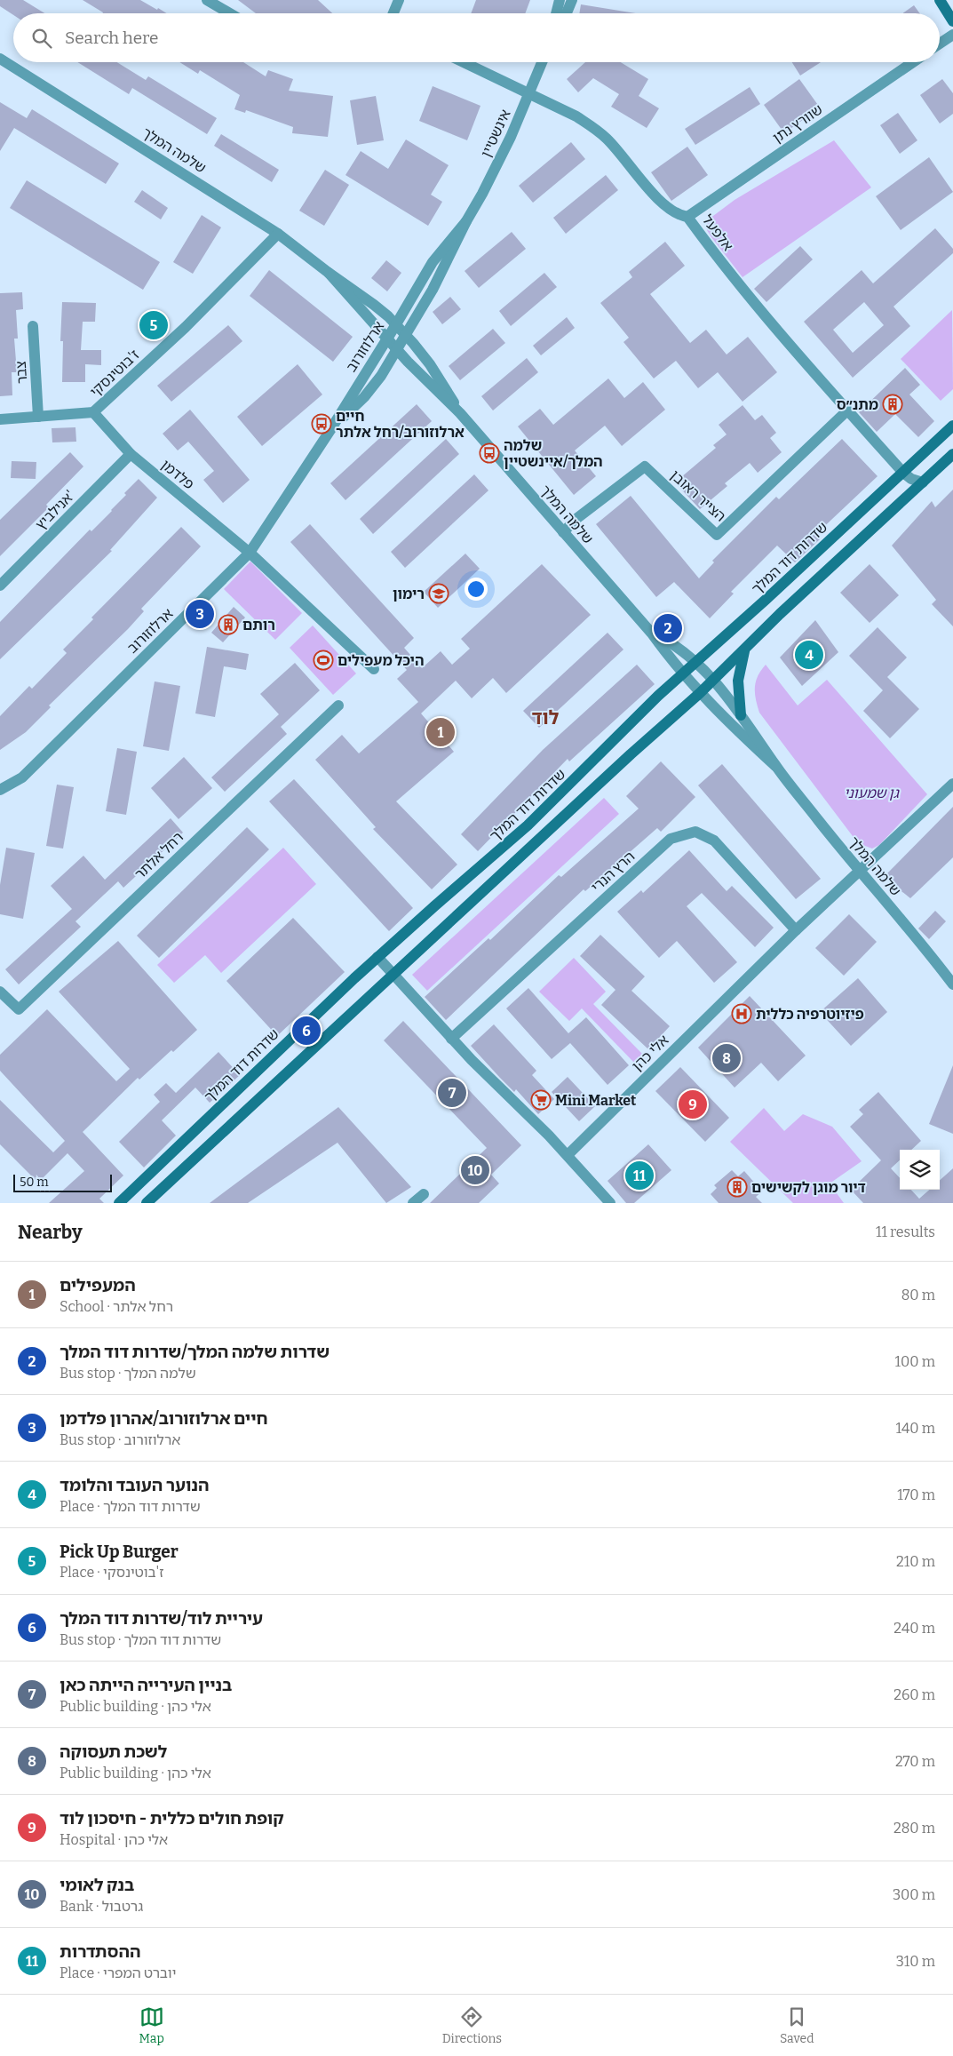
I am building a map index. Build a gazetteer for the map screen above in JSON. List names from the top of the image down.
{
  "streets": {
    "main road": ["שדרות דוד המלך"],
    "street": [
      "שוורץ נתן",
      "אינשטיין",
      "שלמה המלך",
      "אלפעל",
      "ארלוזורוב",
      "צבר",
      "ז'בוטינסקי",
      "פלדמן",
      "הצייר ראובן",
      "אנילביץ'",
      "רחל אלתר",
      "הרץ הנרי",
      "אלי כהן"
    ]
  },
  "crossings": [
    ["שוורץ נתן", "אלפעל"],
    ["אינשטיין", "שלמה המלך"],
    ["אינשטיין", "אלפעל"],
    ["אינשטיין", "ארלוזורוב"],
    ["שלמה המלך", "ארלוזורוב"],
    ["שלמה המלך", "ז'בוטינסקי"],
    ["שלמה המלך", "הצייר ראובן"],
    ["שלמה המלך", "שדרות דוד המלך"],
    ["שלמה המלך", "אלי כהן"],
    ["אלפעל", "הצייר ראובן"],
    ["אלפעל", "שדרות דוד המלך"],
    ["ארלוזורוב", "פלדמן"],
    ["צבר", "ז'בוטינסקי"],
    ["ז'בוטינסקי", "פלדמן"],
    ["פלדמן", "אנילביץ'"],
    ["הרץ הנרי", "אלי כהן"]
  ],
  "districts": ["לוד"],
  "parks": ["גן שמעוני"],
  "places": {
    "building": ["מתנ״ס", "רותם", "דיור מוגן לקשישים"],
    "bus stop": ["חיים ארלוזורוב/רחל אלתר", "שלמה המלך/איינשטיין"],
    "school or university": ["רימון"],
    "sports": ["היכל מעפילים"],
    "hospital": ["פיזיוטרפיה כללית"],
    "supermarket": ["Mini Market"]
  },
  "scale_bar": "50 m",
  "page": {
    "search": "Search here",
    "pins": [
      "5",
      "3",
      "2",
      "4",
      "1",
      "6",
      "8",
      "7",
      "9",
      "10",
      "11"
    ],
    "scale": "50 m",
    "heading": ["Nearby", "11 results"],
    "list": [
      {
        "mark": "1",
        "name": "המעפילים",
        "note": "School · רחל אלתר",
        "value": "80 m"
      },
      {
        "mark": "2",
        "name": "שדרות שלמה המלך/שדרות דוד המלך",
        "note": "Bus stop · שלמה המלך",
        "value": "100 m"
      },
      {
        "mark": "3",
        "name": "חיים ארלוזורוב/אהרון פלדמן",
        "note": "Bus stop · ארלוזורוב",
        "value": "140 m"
      },
      {
        "mark": "4",
        "name": "הנוער העובד והלומד",
        "note": "Place · שדרות דוד המלך",
        "value": "170 m"
      },
      {
        "mark": "5",
        "name": "Pick Up Burger",
        "note": "Place · ז'בוטינסקי",
        "value": "210 m"
      },
      {
        "mark": "6",
        "name": "עיריית לוד/שדרות דוד המלך",
        "note": "Bus stop · שדרות דוד המלך",
        "value": "240 m"
      },
      {
        "mark": "7",
        "name": "בניין העירייה הייתה כאן",
        "note": "Public building · אלי כהן",
        "value": "260 m"
      },
      {
        "mark": "8",
        "name": "לשכת תעסוקה",
        "note": "Public building · אלי כהן",
        "value": "270 m"
      },
      {
        "mark": "9",
        "name": "קופת חולים כללית - חיסכון לוד",
        "note": "Hospital · אלי כהן",
        "value": "280 m"
      },
      {
        "mark": "10",
        "name": "בנק לאומי",
        "note": "Bank · גרטבול",
        "value": "300 m"
      },
      {
        "mark": "11",
        "name": "ההסתדרות",
        "note": "Place · יוברט המפרי",
        "value": "310 m"
      }
    ],
    "nav": ["Map", "Directions", "Saved"]
  }
}
